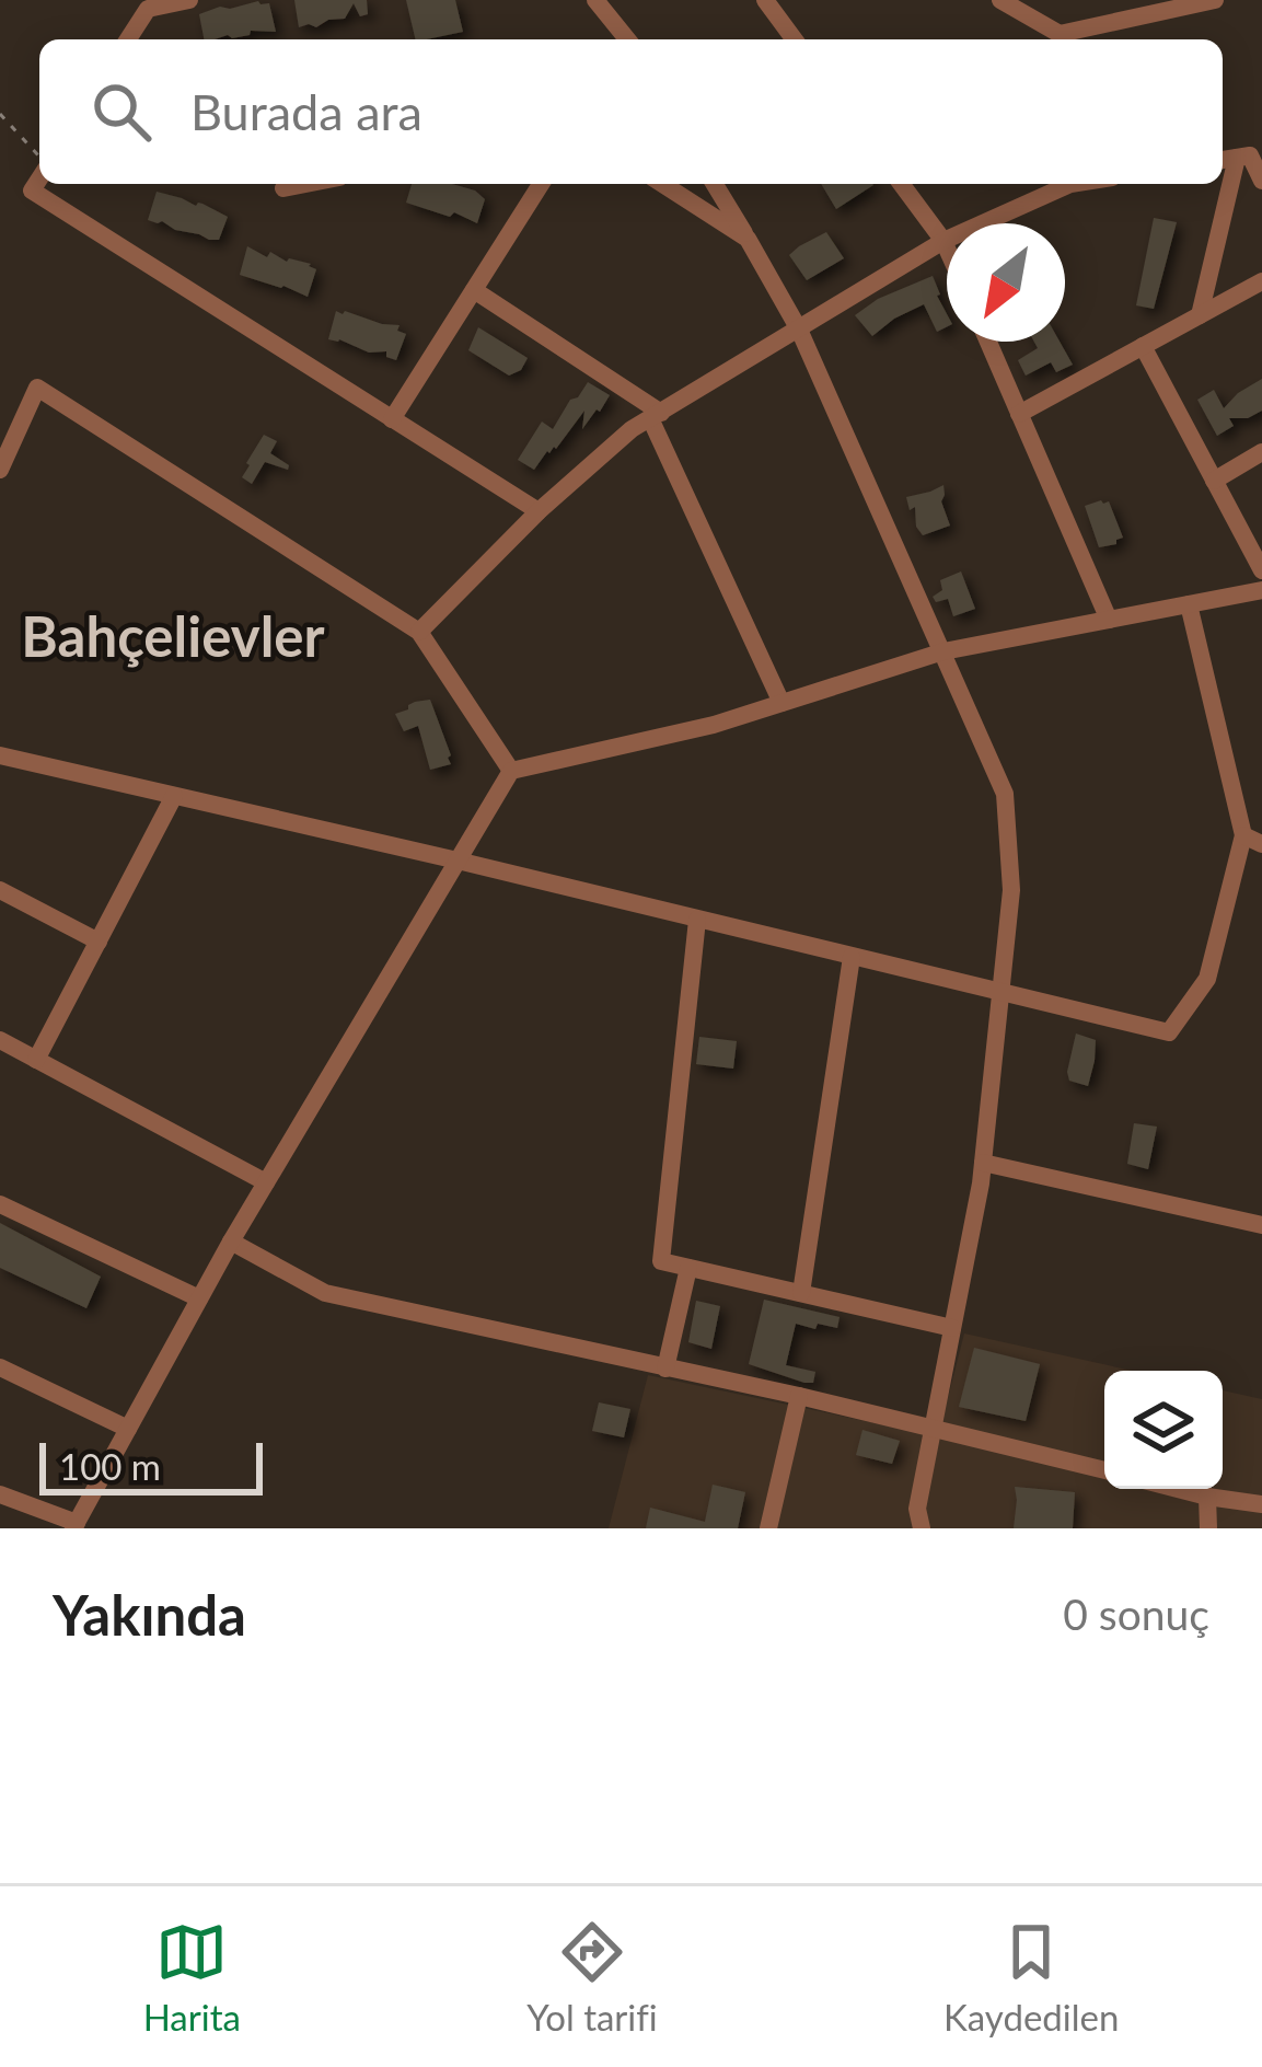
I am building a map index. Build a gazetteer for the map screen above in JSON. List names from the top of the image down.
{
  "districts": ["Bahçelievler"],
  "scale_bar": "100 m",
  "north": "bottom left",
  "page": {
    "search": "Burada ara",
    "scale": "100 m",
    "heading": ["Yakında", "0 sonuç"],
    "nav": ["Harita", "Yol tarifi", "Kaydedilen"]
  }
}
